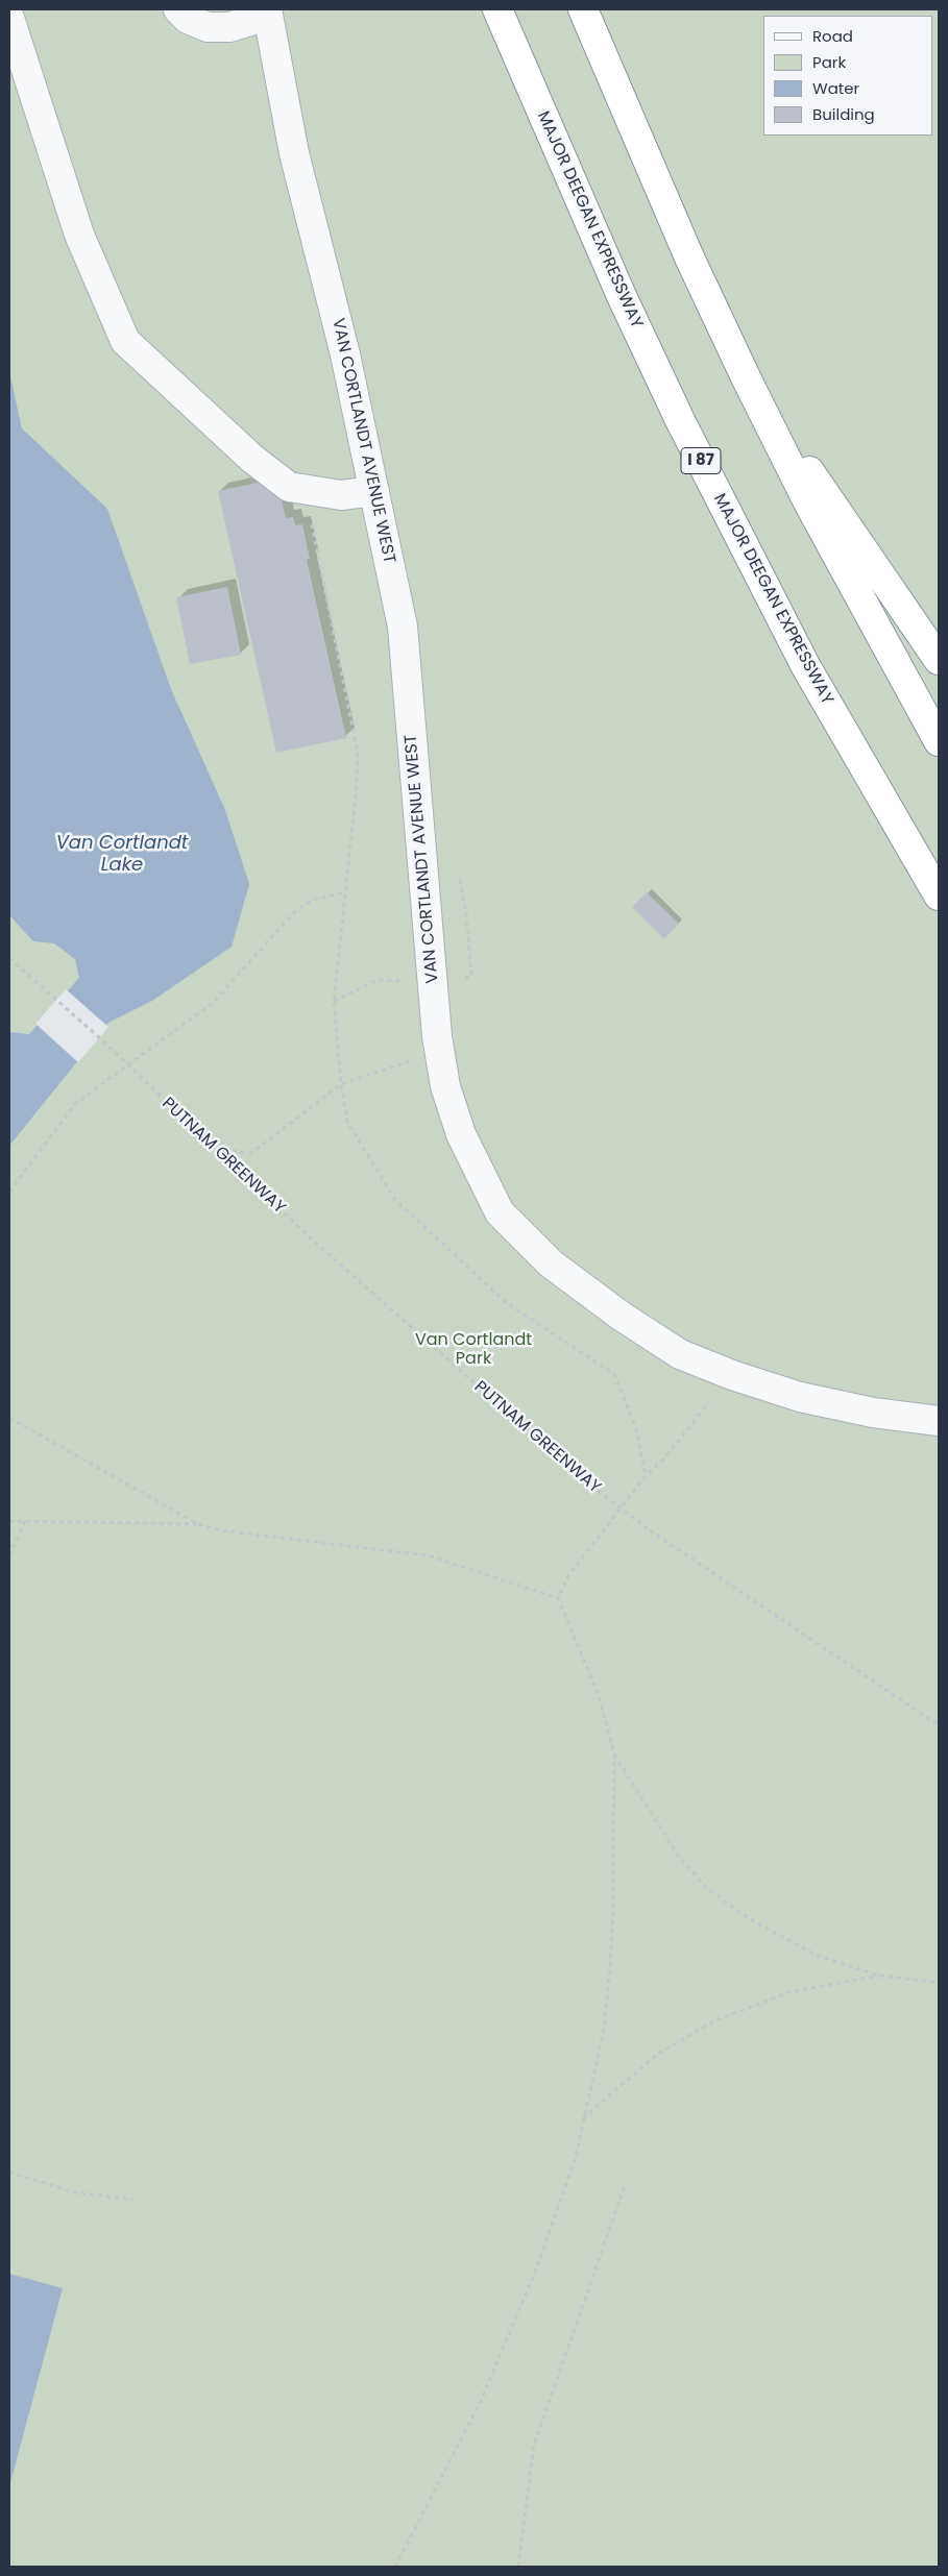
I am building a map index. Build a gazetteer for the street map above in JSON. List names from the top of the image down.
{
  "streets": {
    "highway": ["MAJOR DEEGAN EXPRESSWAY", "I 87"],
    "street": ["VAN CORTLANDT AVENUE WEST"],
    "path": ["PUTNAM GREENWAY"]
  },
  "water": ["Van Cortlandt Lake"],
  "parks": ["Van Cortlandt Park"],
  "legend": [
    "Road",
    "Park",
    "Water",
    "Building"
  ]
}
